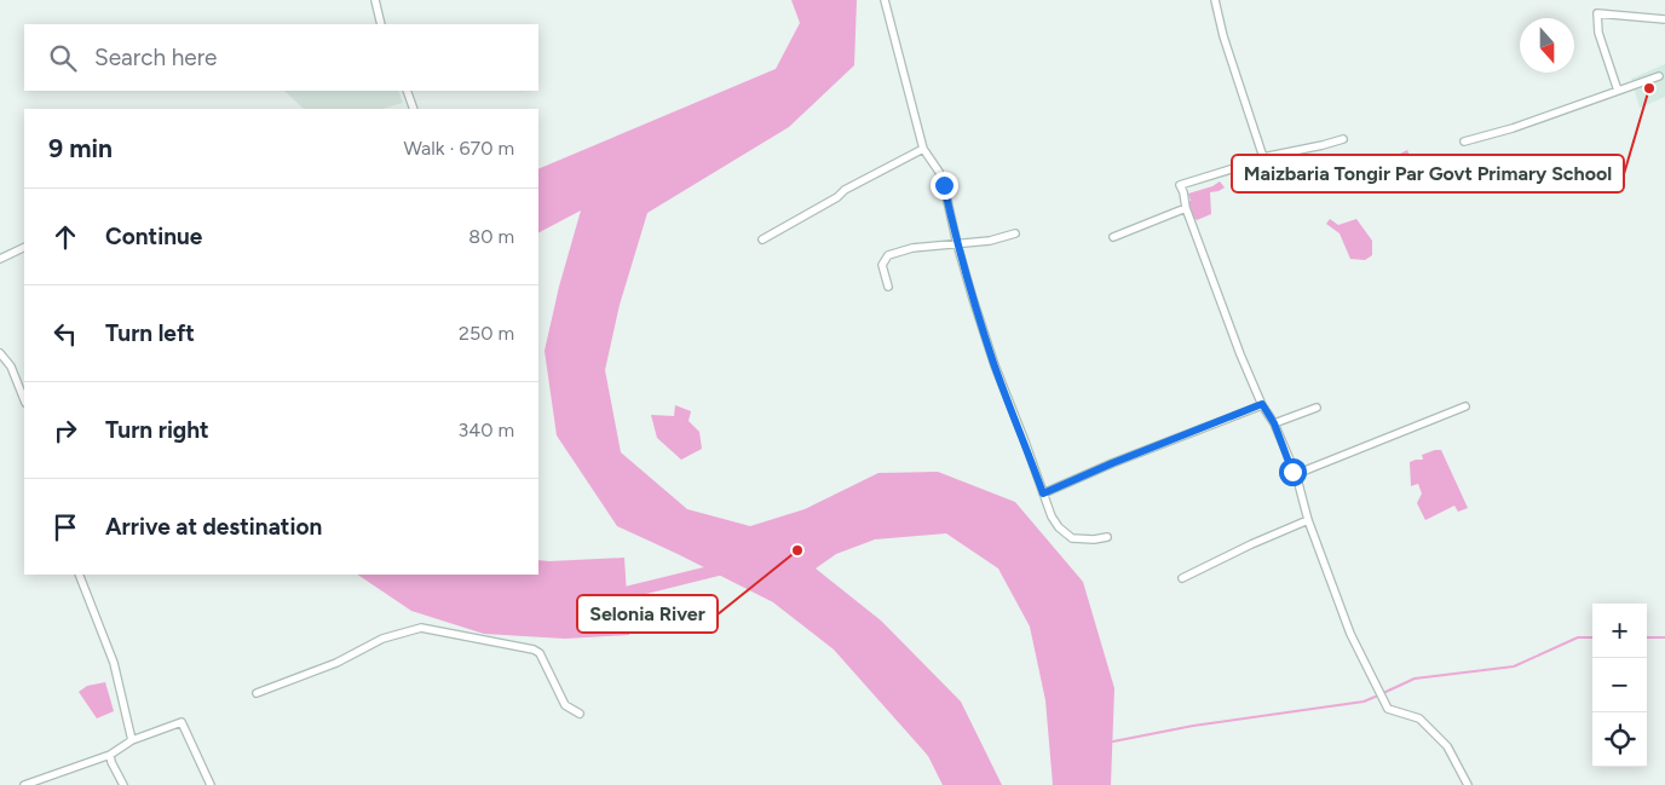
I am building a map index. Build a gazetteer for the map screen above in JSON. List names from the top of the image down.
{
  "places": ["Maizbaria Tongir Par Govt Primary School", "Selonia River"],
  "north": "bottom",
  "page": {
    "search": "Search here",
    "heading": ["9 min", "Walk · 670 m"],
    "list": [
      ["Continue", "80 m"],
      ["Turn left", "250 m"],
      ["Turn right", "340 m"],
      "Arrive at destination"
    ],
    "map_buttons": ["+", "−"]
  }
}
